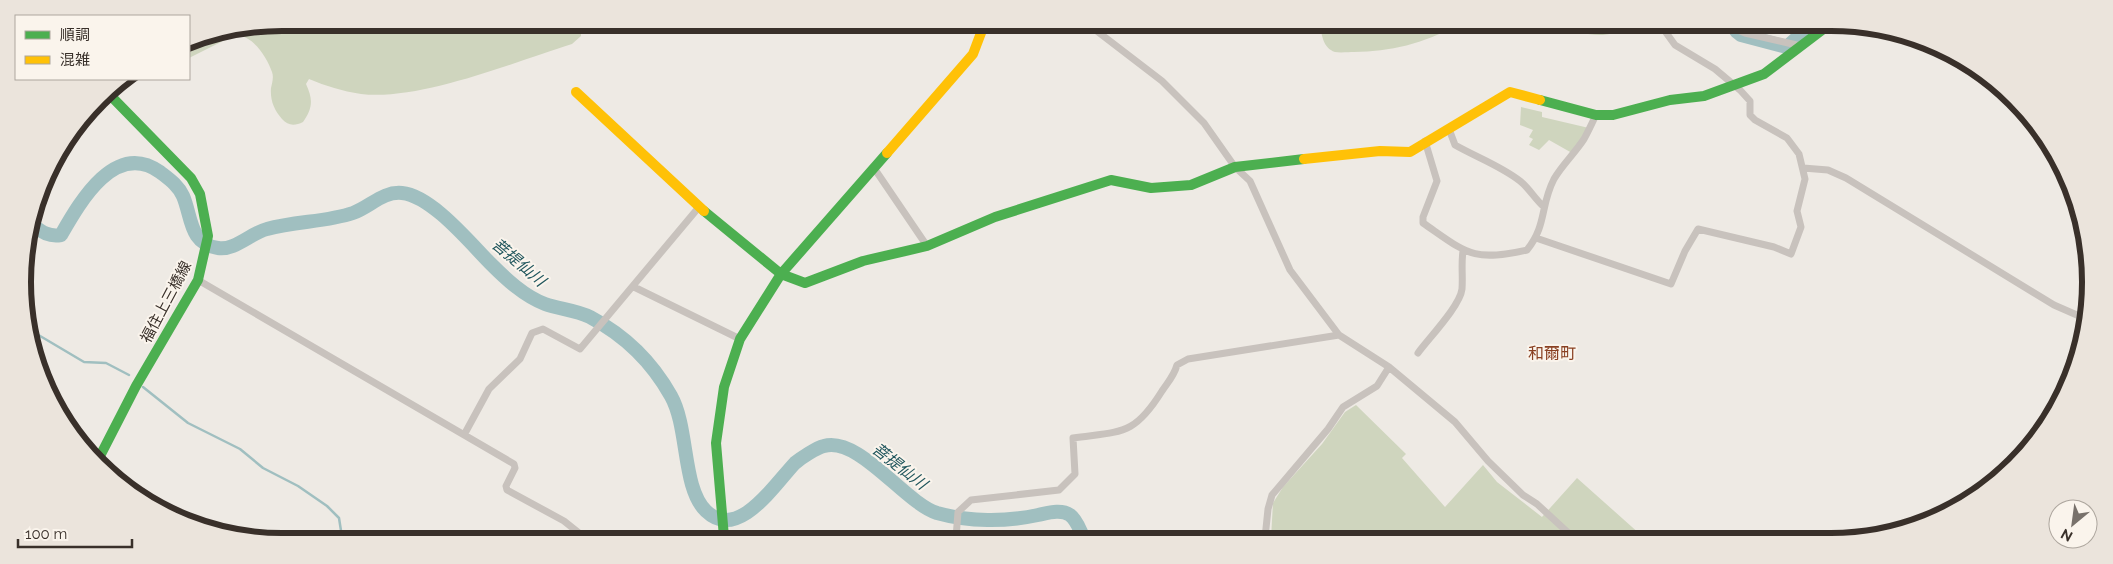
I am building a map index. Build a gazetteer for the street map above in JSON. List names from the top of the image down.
{
  "streets": {
    "street": ["福住上三橋線"]
  },
  "districts": ["和爾町"],
  "water": ["菩提仙川"],
  "legend": ["順調", "混雑"],
  "scale_bar": "100 m",
  "north": "bottom left"
}
